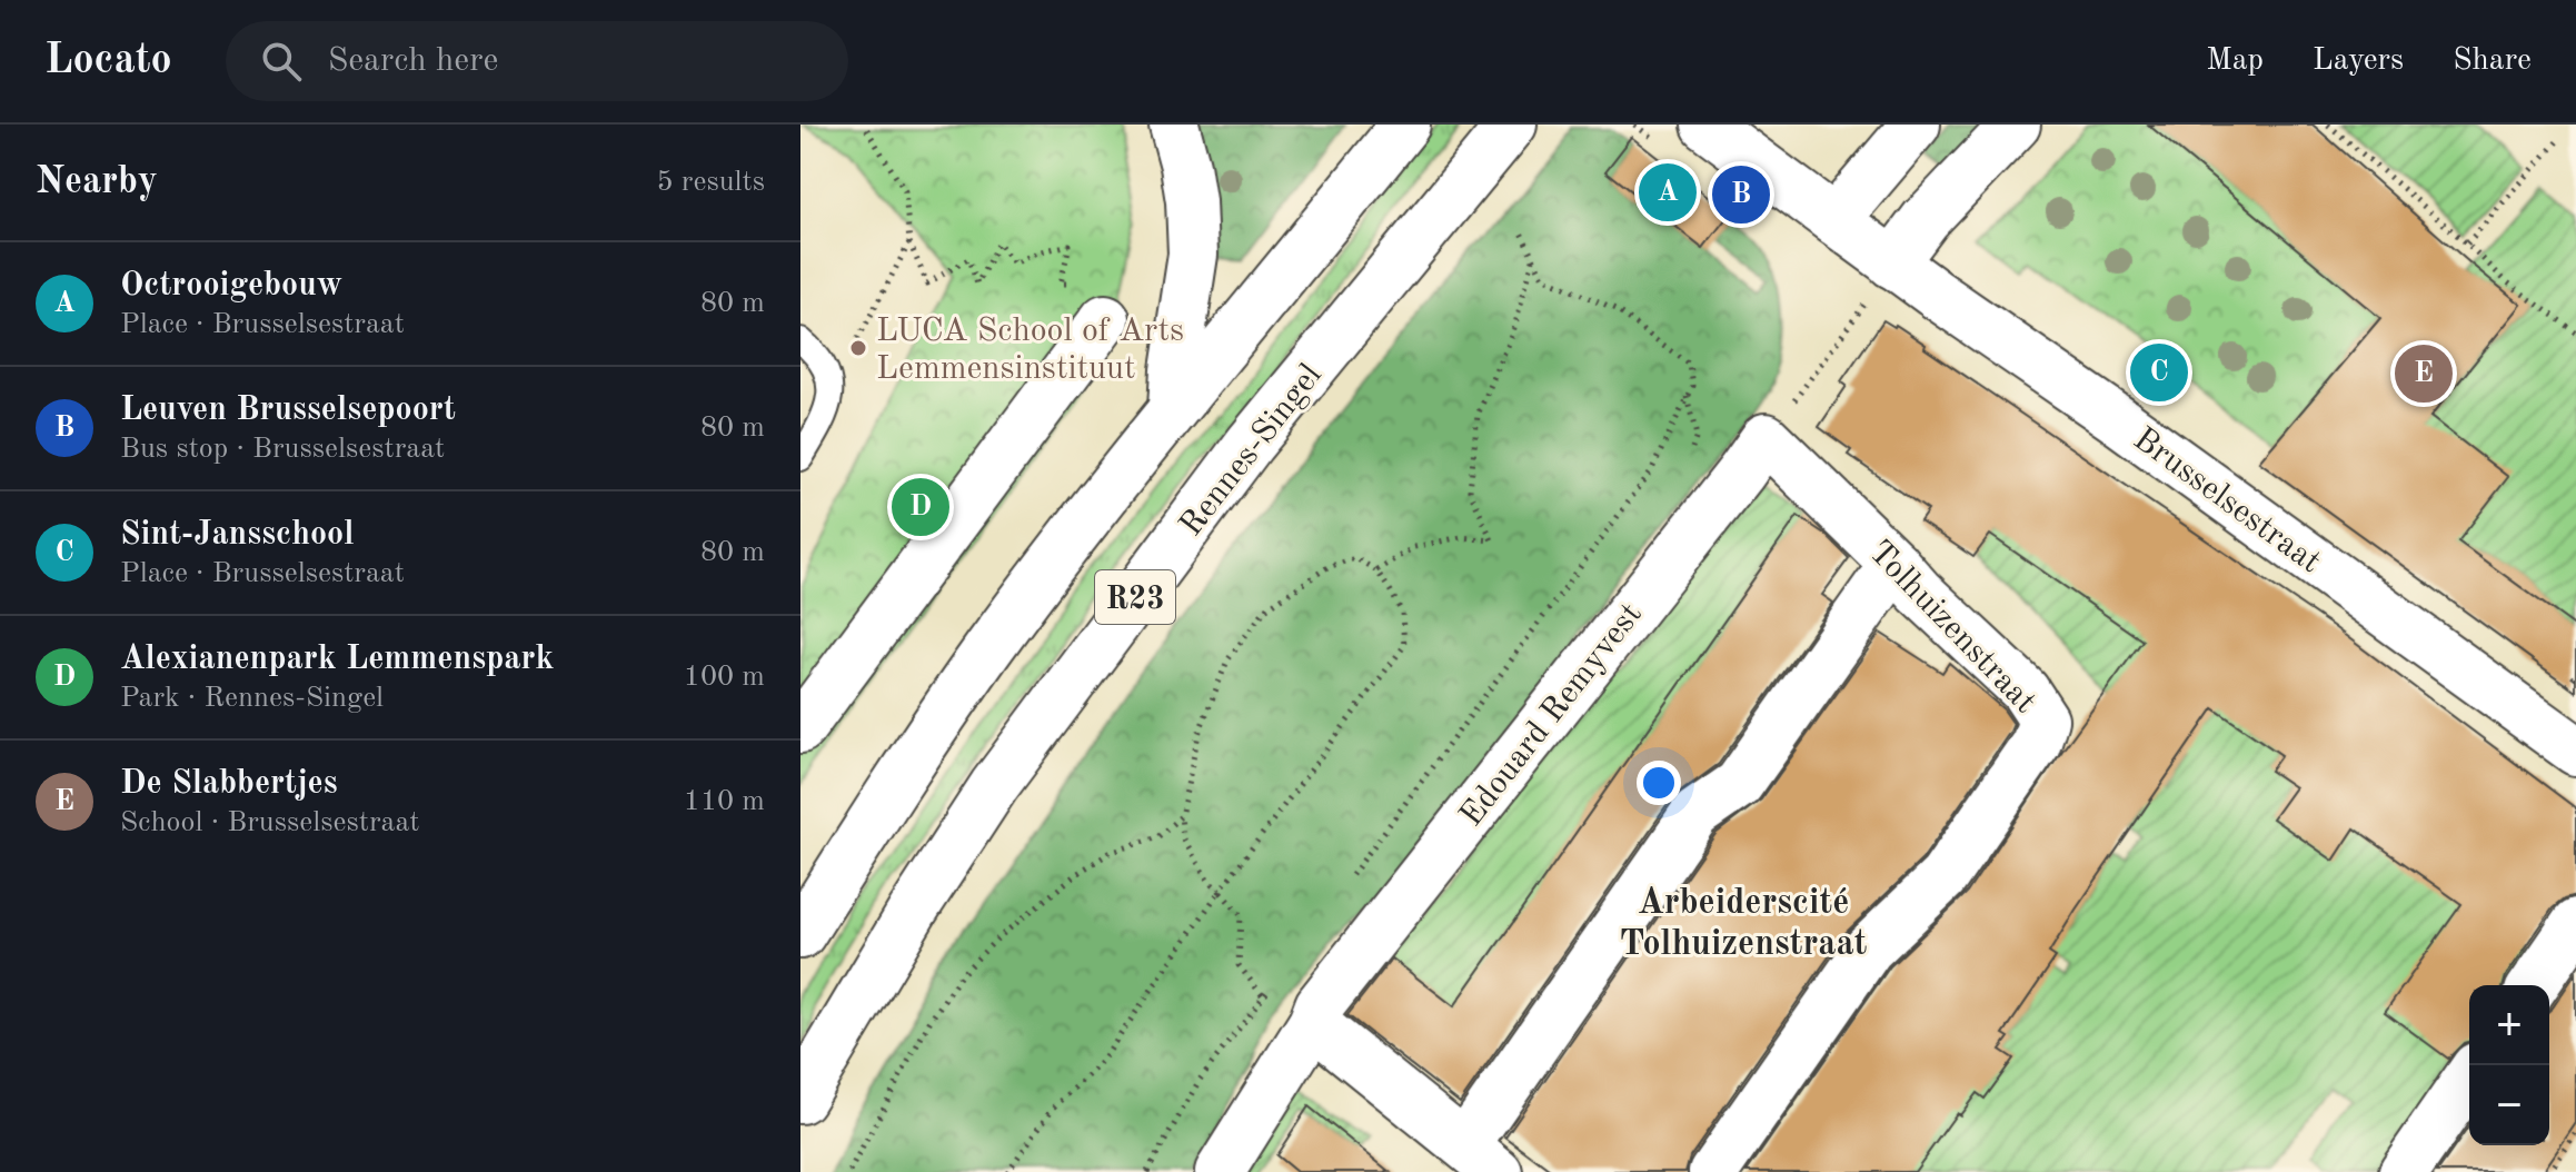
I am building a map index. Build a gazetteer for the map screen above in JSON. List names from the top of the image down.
{
  "streets": {
    "street": [
      "Rennes-Singel",
      "Brusselsestraat",
      "R23",
      "Tolhuizenstraat",
      "Edouard Remyvest"
    ]
  },
  "crossings": [
    ["Tolhuizenstraat", "Edouard Remyvest"]
  ],
  "districts": ["Arbeiderscité Tolhuizenstraat"],
  "places": ["LUCA School of Arts Lemmensinstituut"],
  "page": {
    "header": "Locato",
    "search": "Search here",
    "nav": ["Map", "Layers", "Share"],
    "heading": ["Nearby", "5 results"],
    "pins": [
      "A",
      "B",
      "C",
      "E",
      "D"
    ],
    "list": [
      {
        "mark": "A",
        "name": "Octrooigebouw",
        "note": "Place · Brusselsestraat",
        "value": "80 m"
      },
      {
        "mark": "B",
        "name": "Leuven Brusselsepoort",
        "note": "Bus stop · Brusselsestraat",
        "value": "80 m"
      },
      {
        "mark": "C",
        "name": "Sint-Jansschool",
        "note": "Place · Brusselsestraat",
        "value": "80 m"
      },
      {
        "mark": "D",
        "name": "Alexianenpark Lemmenspark",
        "note": "Park · Rennes-Singel",
        "value": "100 m"
      },
      {
        "mark": "E",
        "name": "De Slabbertjes",
        "note": "School · Brusselsestraat",
        "value": "110 m"
      }
    ],
    "map_buttons": ["+", "−"]
  }
}
